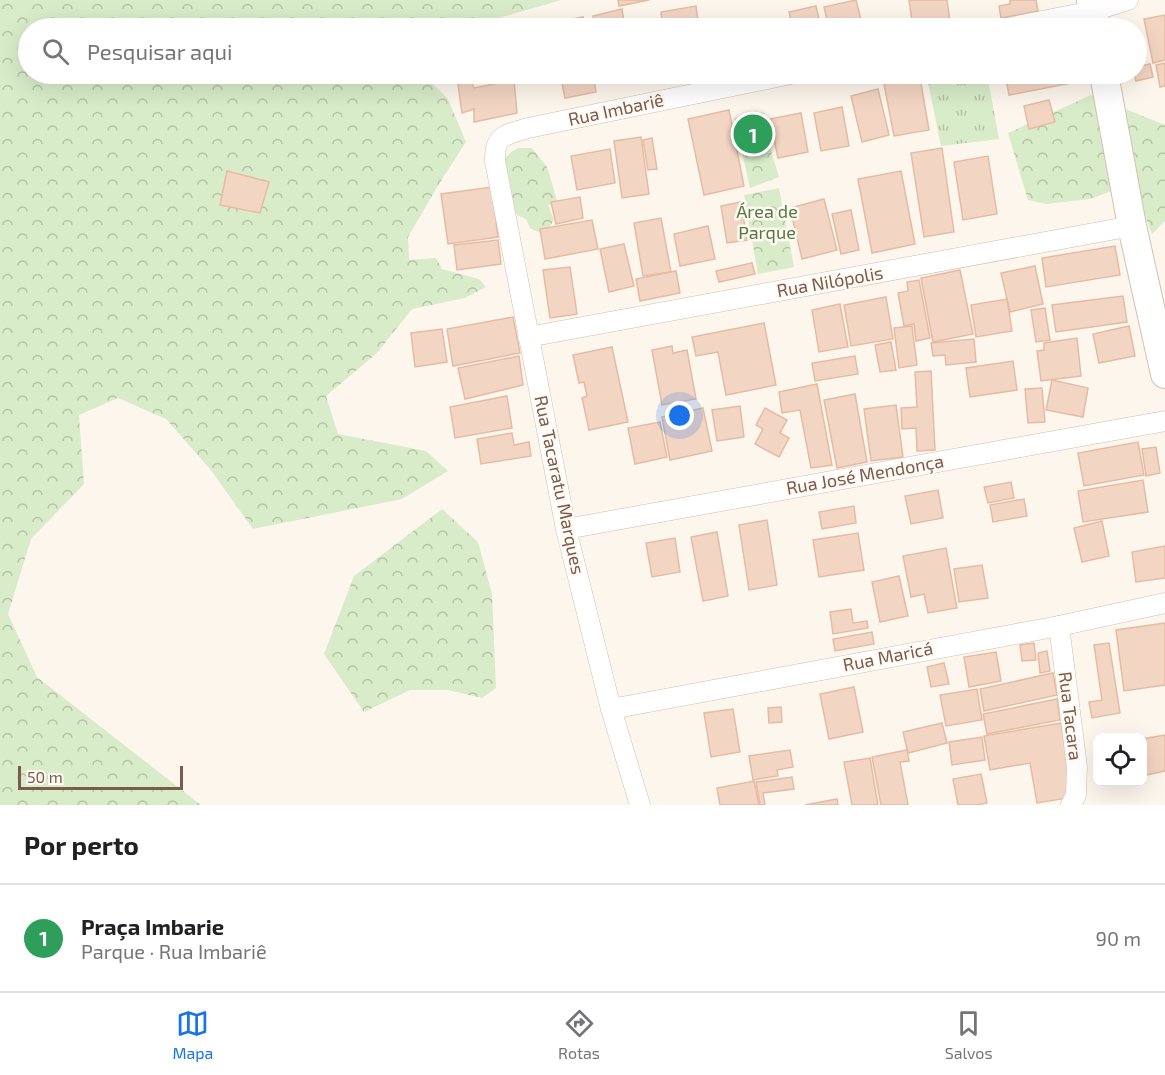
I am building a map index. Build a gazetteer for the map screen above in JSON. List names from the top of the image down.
{
  "streets": {
    "street": [
      "Rua Imbariê",
      "Rua Nilópolis",
      "Rua José Mendonça",
      "Rua Tacaratu Marques",
      "Rua Maricá",
      "Rua Tacara"
    ]
  },
  "crossings": [
    ["Rua Imbariê", "Rua Tacaratu Marques"],
    ["Rua Nilópolis", "Rua Tacaratu Marques"],
    ["Rua José Mendonça", "Rua Tacaratu Marques"],
    ["Rua Tacaratu Marques", "Rua Maricá"],
    ["Rua Maricá", "Rua Tacara"]
  ],
  "parks": ["Área de Parque"],
  "scale_bar": "50 m",
  "page": {
    "search": "Pesquisar aqui",
    "pins": "1",
    "scale": "50 m",
    "heading": "Por perto",
    "list": [
      {
        "mark": "1",
        "name": "Praça Imbarie",
        "note": "Parque · Rua Imbariê",
        "value": "90 m"
      }
    ],
    "nav": ["Mapa", "Rotas", "Salvos"]
  }
}
